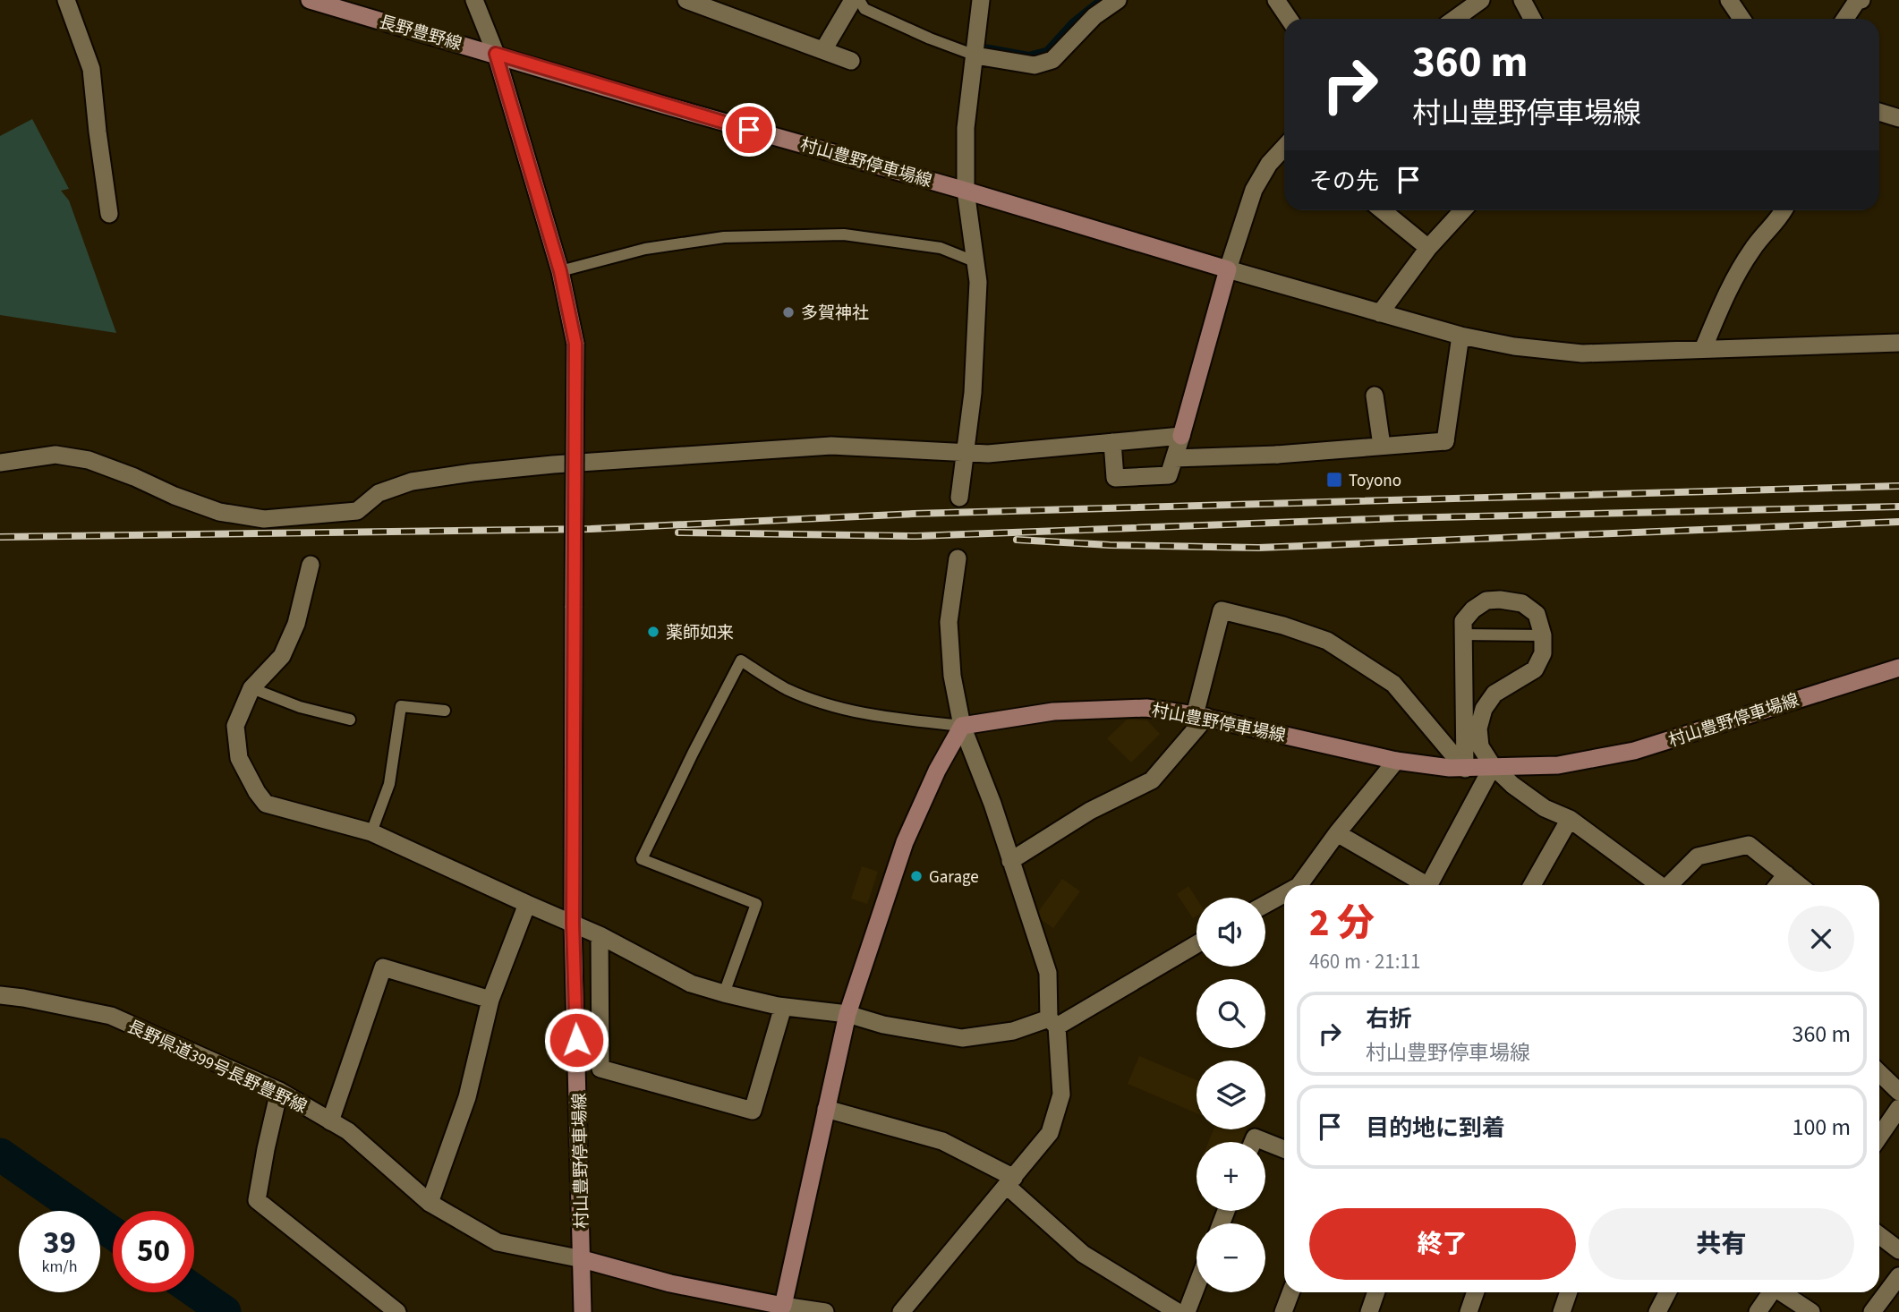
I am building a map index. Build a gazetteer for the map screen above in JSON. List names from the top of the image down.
{
  "streets": {
    "main road": ["長野豊野線", "村山豊野停車場線"],
    "street": ["長野県道399号長野豊野線"]
  },
  "crossings": [
    ["長野豊野線", "村山豊野停車場線"],
    ["村山豊野停車場線", "長野県道399号長野豊野線"]
  ],
  "places": {
    "other": ["多賀神社", "薬師如来", "Garage"],
    "transit": ["Toyono"]
  },
  "page": {
    "turn": ["360 m", "村山豊野停車場線"],
    "then": "その先",
    "heading": ["2 分", "460 m · 21:11"],
    "map_buttons": ["+", "−"],
    "list": [
      {
        "name": "右折",
        "note": "村山豊野停車場線",
        "value": "360 m"
      },
      {
        "name": "目的地に到着",
        "value": "100 m"
      }
    ],
    "buttons": ["終了", "共有"],
    "speed": "39 km/h",
    "limit": "50"
  }
}
